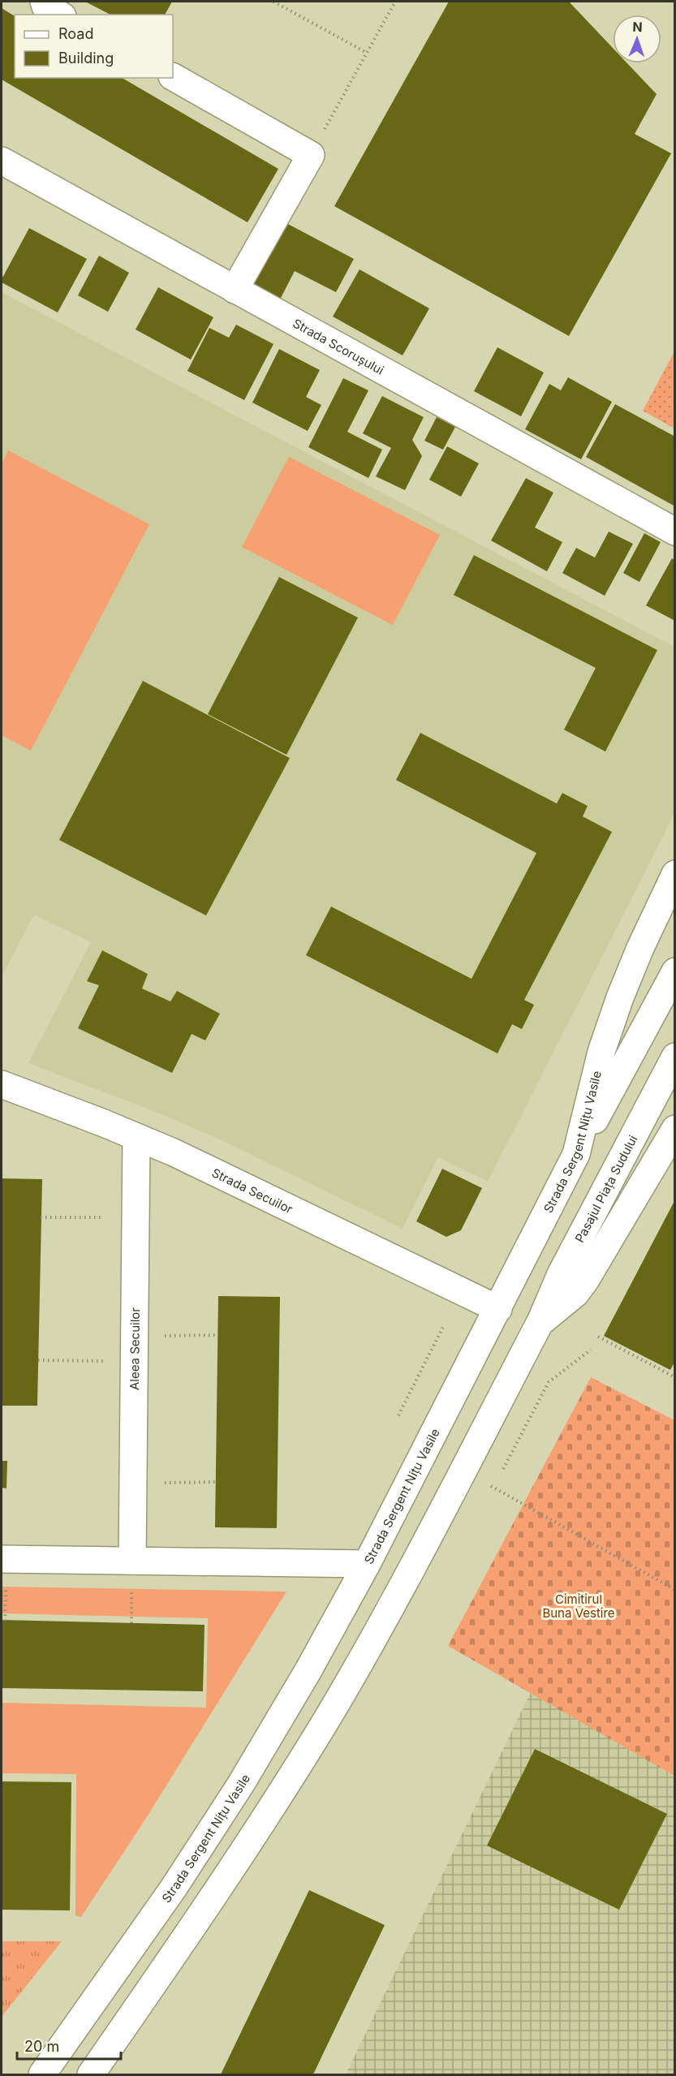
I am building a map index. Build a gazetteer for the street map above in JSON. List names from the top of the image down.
{
  "streets": {
    "main road": [
      "Strada Scorușului",
      "Strada Sergent Nițu Vasile",
      "Pasajul Piața Sudului",
      "Strada Secuilor",
      "Aleea Secuilor"
    ]
  },
  "crossings": [
    ["Strada Sergent Nițu Vasile", "Strada Secuilor"],
    ["Strada Secuilor", "Aleea Secuilor"]
  ],
  "parks": ["Cimitirul Buna Vestire"],
  "legend": ["Road", "Building"],
  "scale_bar": "20 m",
  "north": "top"
}
